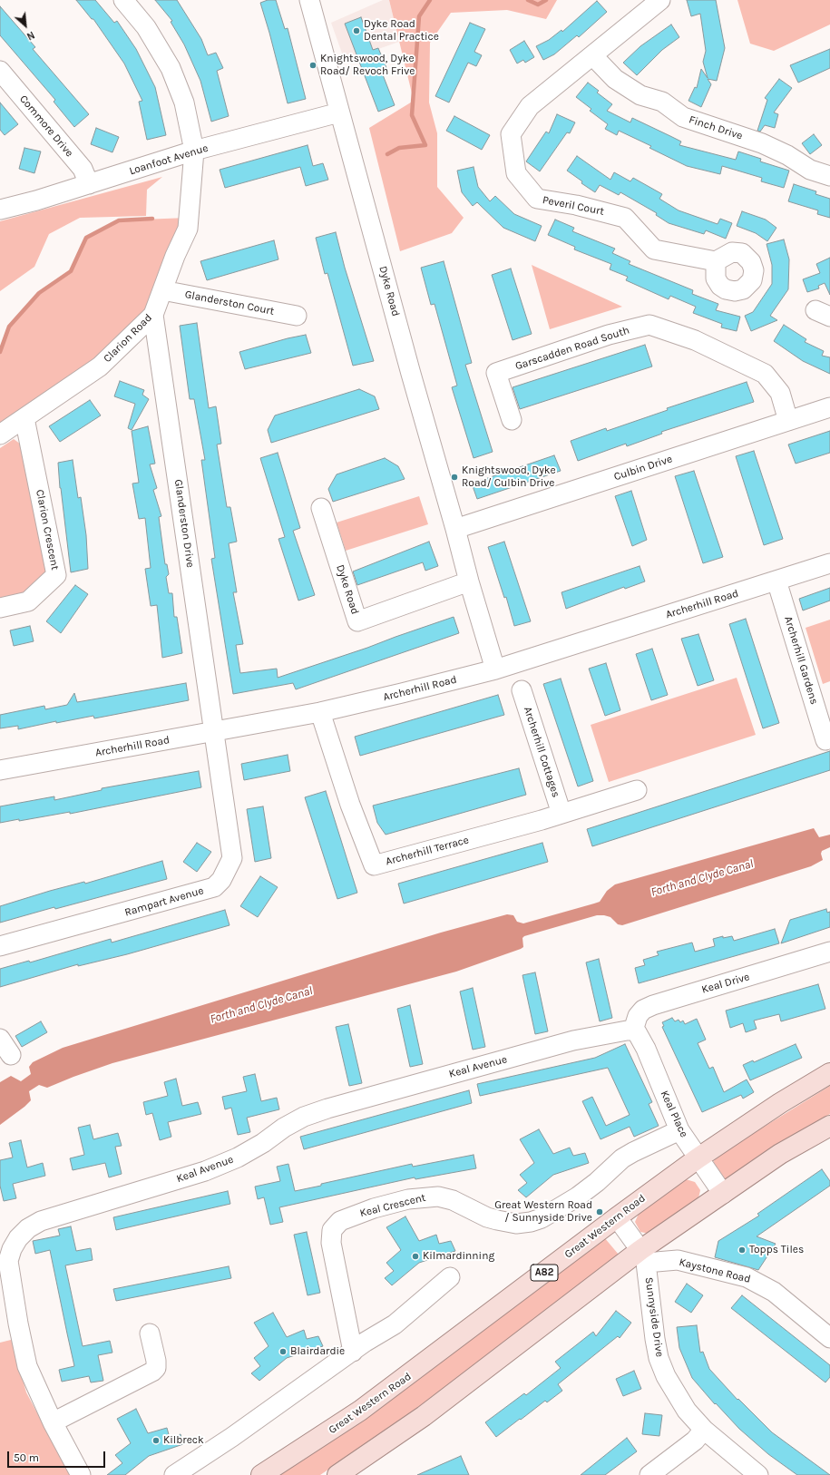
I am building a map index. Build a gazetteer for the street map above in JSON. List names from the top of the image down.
{
  "streets": {
    "main road": ["Great Western Road", "A82"],
    "street": [
      "Commore Drive",
      "Finch Drive",
      "Loanfoot Avenue",
      "Peveril Court",
      "Dyke Road",
      "Glanderston Court",
      "Clarion Road",
      "Garscadden Road South",
      "Culbin Drive",
      "Glanderston Drive",
      "Clarion Crescent",
      "Archerhill Road",
      "Archerhill Gardens",
      "Archerhill Cottages",
      "Archerhill Terrace",
      "Rampart Avenue",
      "Keal Drive",
      "Keal Avenue",
      "Keal Place",
      "Keal Crescent",
      "Kaystone Road",
      "Sunnyside Drive"
    ]
  },
  "crossings": [
    ["Commore Drive", "Loanfoot Avenue"],
    ["Finch Drive", "Peveril Court"],
    ["Loanfoot Avenue", "Dyke Road"],
    ["Loanfoot Avenue", "Clarion Road"],
    ["Dyke Road", "Culbin Drive"],
    ["Dyke Road", "Archerhill Road"],
    ["Glanderston Court", "Clarion Road"],
    ["Clarion Road", "Glanderston Drive"],
    ["Clarion Road", "Clarion Crescent"],
    ["Garscadden Road South", "Culbin Drive"],
    ["Glanderston Drive", "Archerhill Road"],
    ["Glanderston Drive", "Rampart Avenue"],
    ["Archerhill Road", "Archerhill Gardens"],
    ["Archerhill Road", "Archerhill Terrace"],
    ["Archerhill Road", "Rampart Avenue"],
    ["Archerhill Cottages", "Archerhill Terrace"],
    ["Keal Drive", "Keal Avenue"],
    ["Keal Drive", "Keal Place"],
    ["Keal Avenue", "Keal Place"],
    ["Keal Place", "Keal Crescent"],
    ["Keal Place", "Great Western Road"],
    ["Great Western Road", "Sunnyside Drive"],
    ["Kaystone Road", "Sunnyside Drive"]
  ],
  "water": ["Forth and Clyde Canal"],
  "places": [
    "Dyke Road Dental Practice",
    "Knightswood, Dyke Road/ Revoch Frive",
    "Knightswood, Dyke Road/ Culbin Drive",
    "Great Western Road / Sunnyside Drive",
    "Topps Tiles",
    "Kilmardinning",
    "Blairdardie",
    "Kilbreck"
  ],
  "scale_bar": "50 m",
  "north": "bottom right"
}
